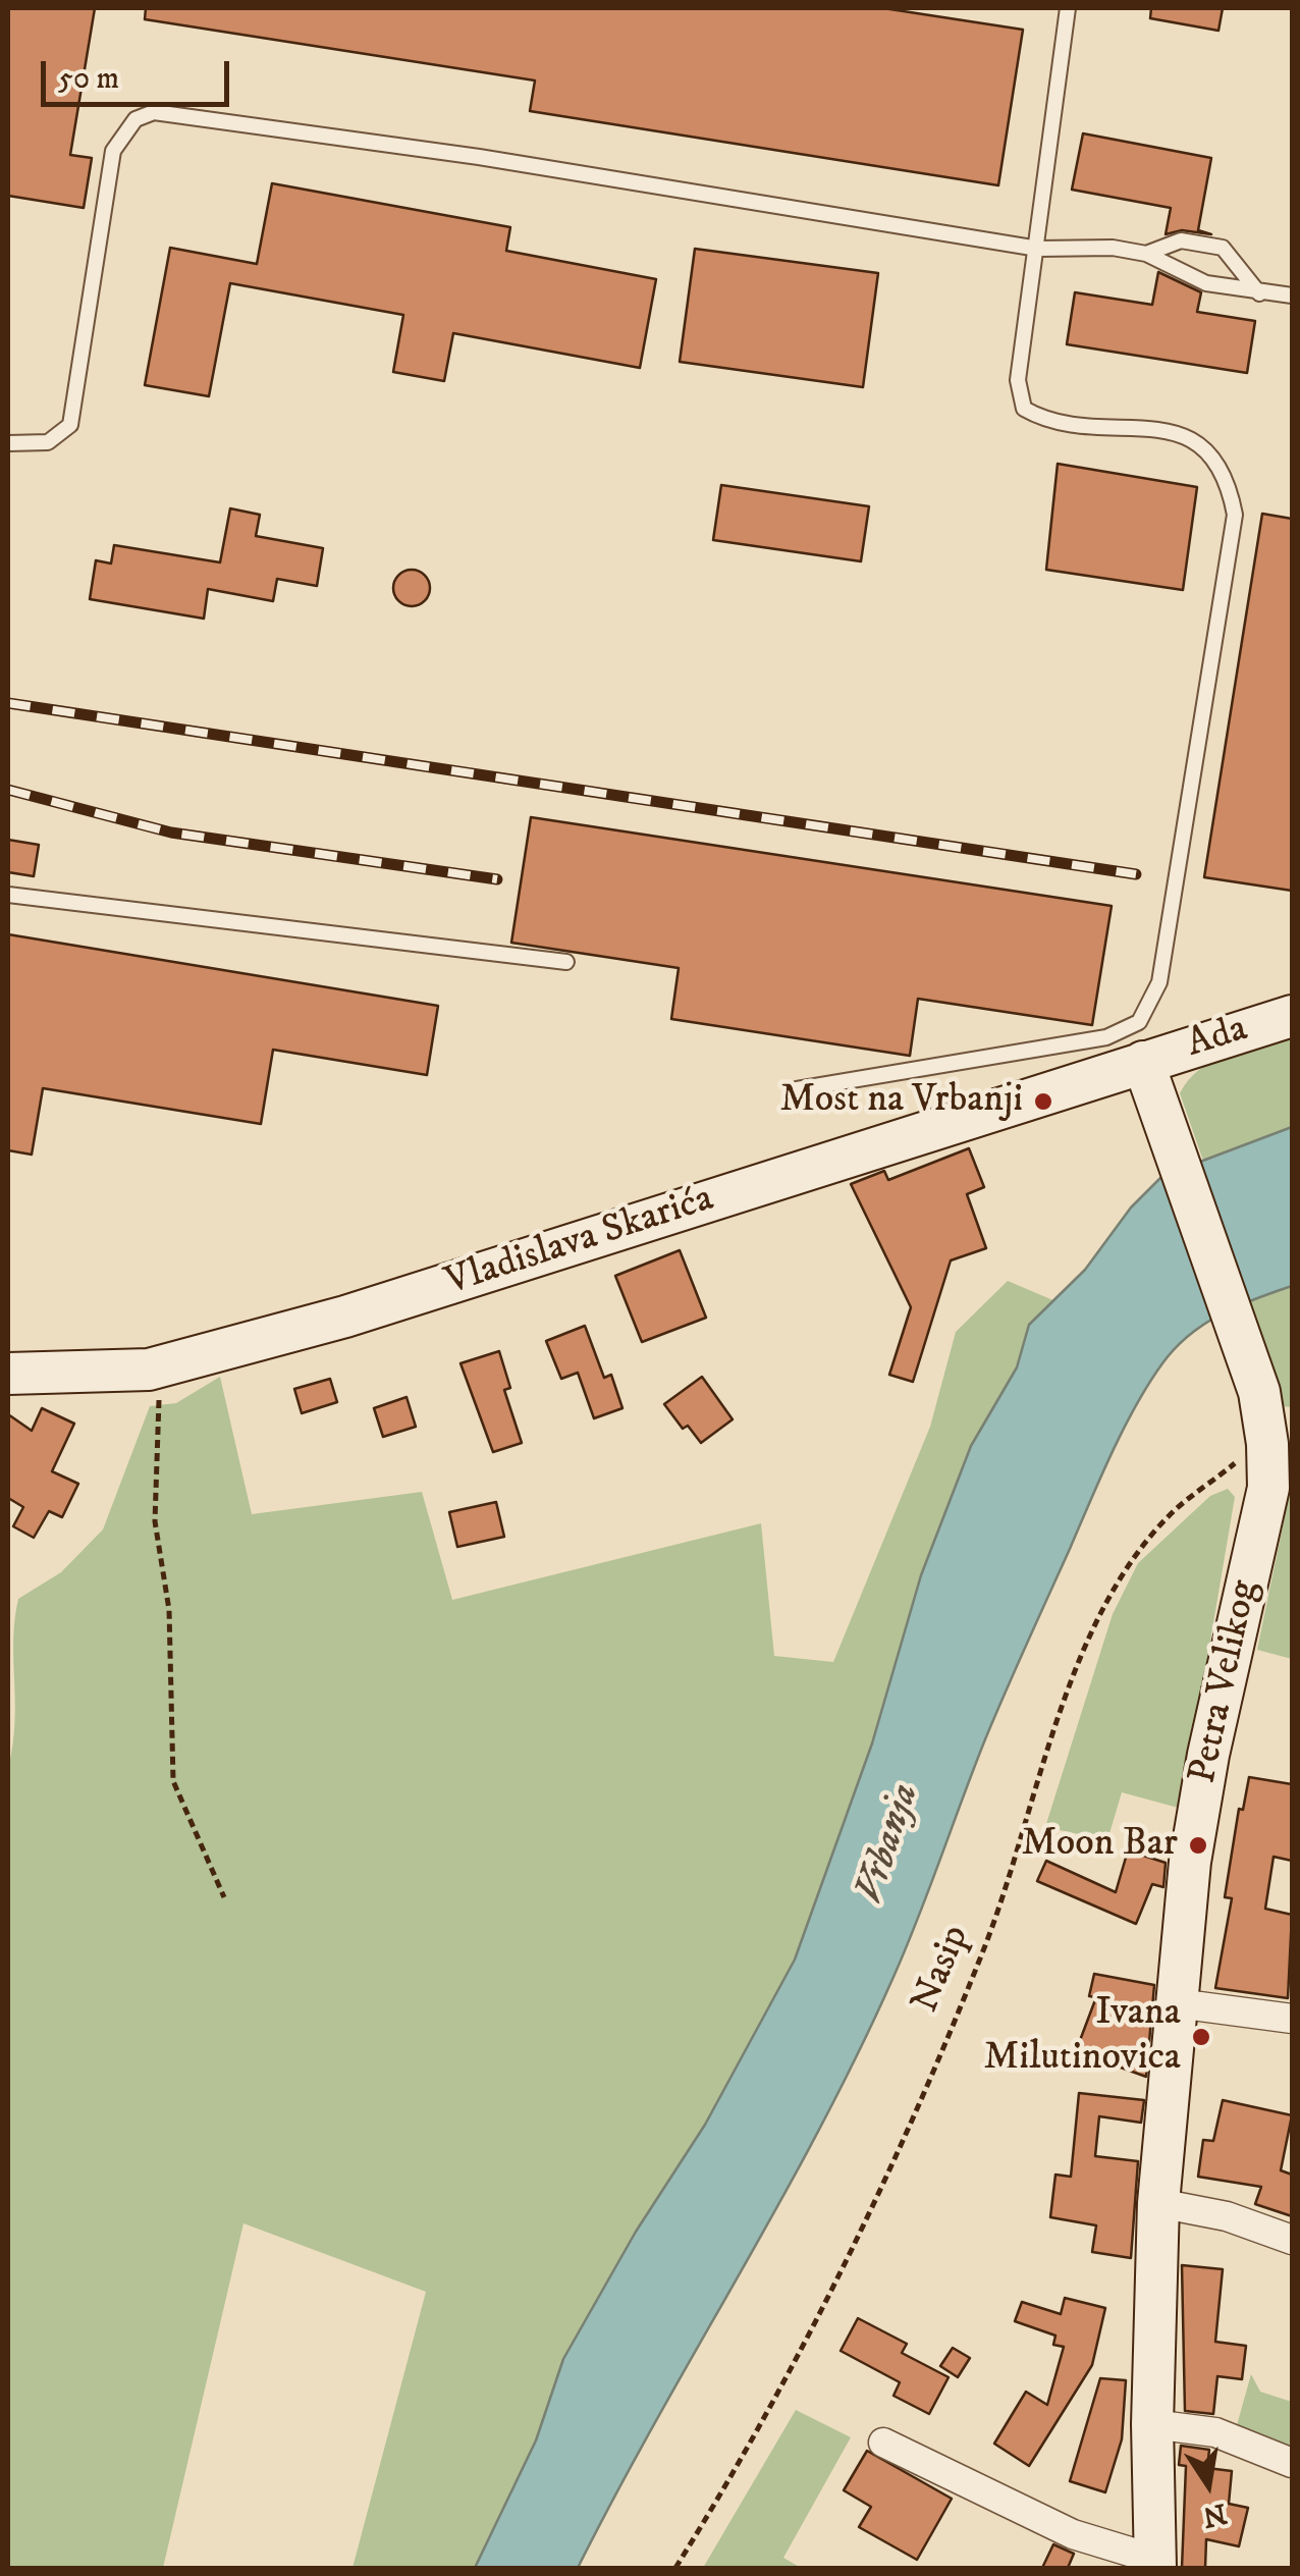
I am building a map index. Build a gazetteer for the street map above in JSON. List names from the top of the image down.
{
  "streets": {
    "street": ["Ada", "Vladislava Skarića", "Petra Velikog"],
    "path": ["Nasip"]
  },
  "crossings": [
    ["Ada", "Vladislava Skarića"],
    ["Ada", "Petra Velikog"],
    ["Vladislava Skarića", "Petra Velikog"],
    ["Petra Velikog", "Nasip"]
  ],
  "water": ["Vrbanja"],
  "places": ["Most na Vrbanji", "Moon Bar", "Ivana Milutinovica"],
  "scale_bar": "50 m",
  "north": "bottom"
}
